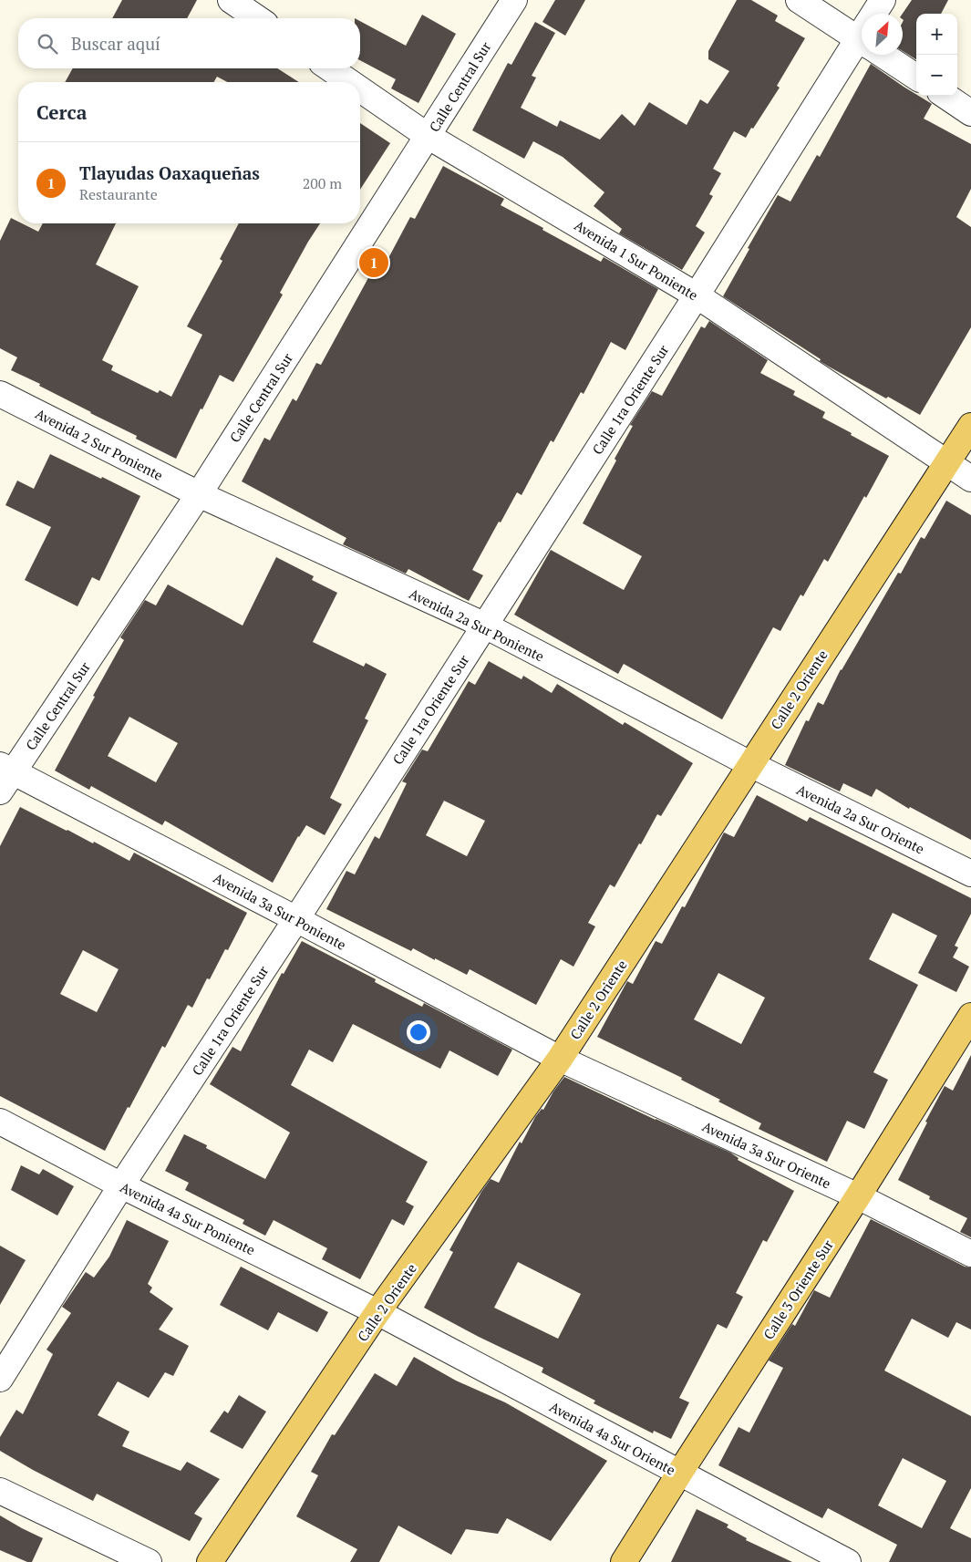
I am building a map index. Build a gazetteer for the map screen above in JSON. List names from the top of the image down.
{
  "streets": {
    "main road": ["Calle 2 Oriente", "Calle 3 Oriente Sur"],
    "street": [
      "Calle Central Sur",
      "Avenida 1 Sur Poniente",
      "Calle 1ra Oriente Sur",
      "Avenida 2 Sur Poniente",
      "Avenida 2a Sur Poniente",
      "Avenida 2a Sur Oriente",
      "Avenida 3a Sur Poniente",
      "Avenida 3a Sur Oriente",
      "Avenida 4a Sur Poniente",
      "Avenida 4a Sur Oriente"
    ]
  },
  "crossings": [
    ["Calle Central Sur", "Avenida 1 Sur Poniente"],
    ["Calle Central Sur", "Avenida 2 Sur Poniente"],
    ["Calle Central Sur", "Avenida 2a Sur Poniente"],
    ["Calle Central Sur", "Avenida 3a Sur Poniente"],
    ["Avenida 1 Sur Poniente", "Calle 1ra Oriente Sur"],
    ["Avenida 1 Sur Poniente", "Calle 2 Oriente"],
    ["Calle 1ra Oriente Sur", "Avenida 2a Sur Poniente"],
    ["Calle 1ra Oriente Sur", "Avenida 3a Sur Poniente"],
    ["Calle 1ra Oriente Sur", "Avenida 4a Sur Poniente"],
    ["Avenida 2 Sur Poniente", "Avenida 2a Sur Poniente"],
    ["Avenida 2a Sur Poniente", "Calle 2 Oriente"],
    ["Avenida 2a Sur Poniente", "Avenida 2a Sur Oriente"],
    ["Calle 2 Oriente", "Avenida 2a Sur Oriente"],
    ["Calle 2 Oriente", "Avenida 3a Sur Poniente"],
    ["Calle 2 Oriente", "Avenida 3a Sur Oriente"],
    ["Calle 2 Oriente", "Avenida 4a Sur Poniente"],
    ["Calle 2 Oriente", "Avenida 4a Sur Oriente"],
    ["Avenida 3a Sur Poniente", "Avenida 3a Sur Oriente"],
    ["Avenida 3a Sur Oriente", "Calle 3 Oriente Sur"],
    ["Avenida 4a Sur Poniente", "Avenida 4a Sur Oriente"],
    ["Calle 3 Oriente Sur", "Avenida 4a Sur Oriente"]
  ],
  "north": "top right",
  "page": {
    "map_buttons": ["+", "−"],
    "search": "Buscar aquí",
    "heading": "Cerca",
    "list": [
      {
        "mark": "1",
        "name": "Tlayudas Oaxaqueñas",
        "note": "Restaurante",
        "value": "200 m"
      }
    ],
    "pins": "1"
  }
}
